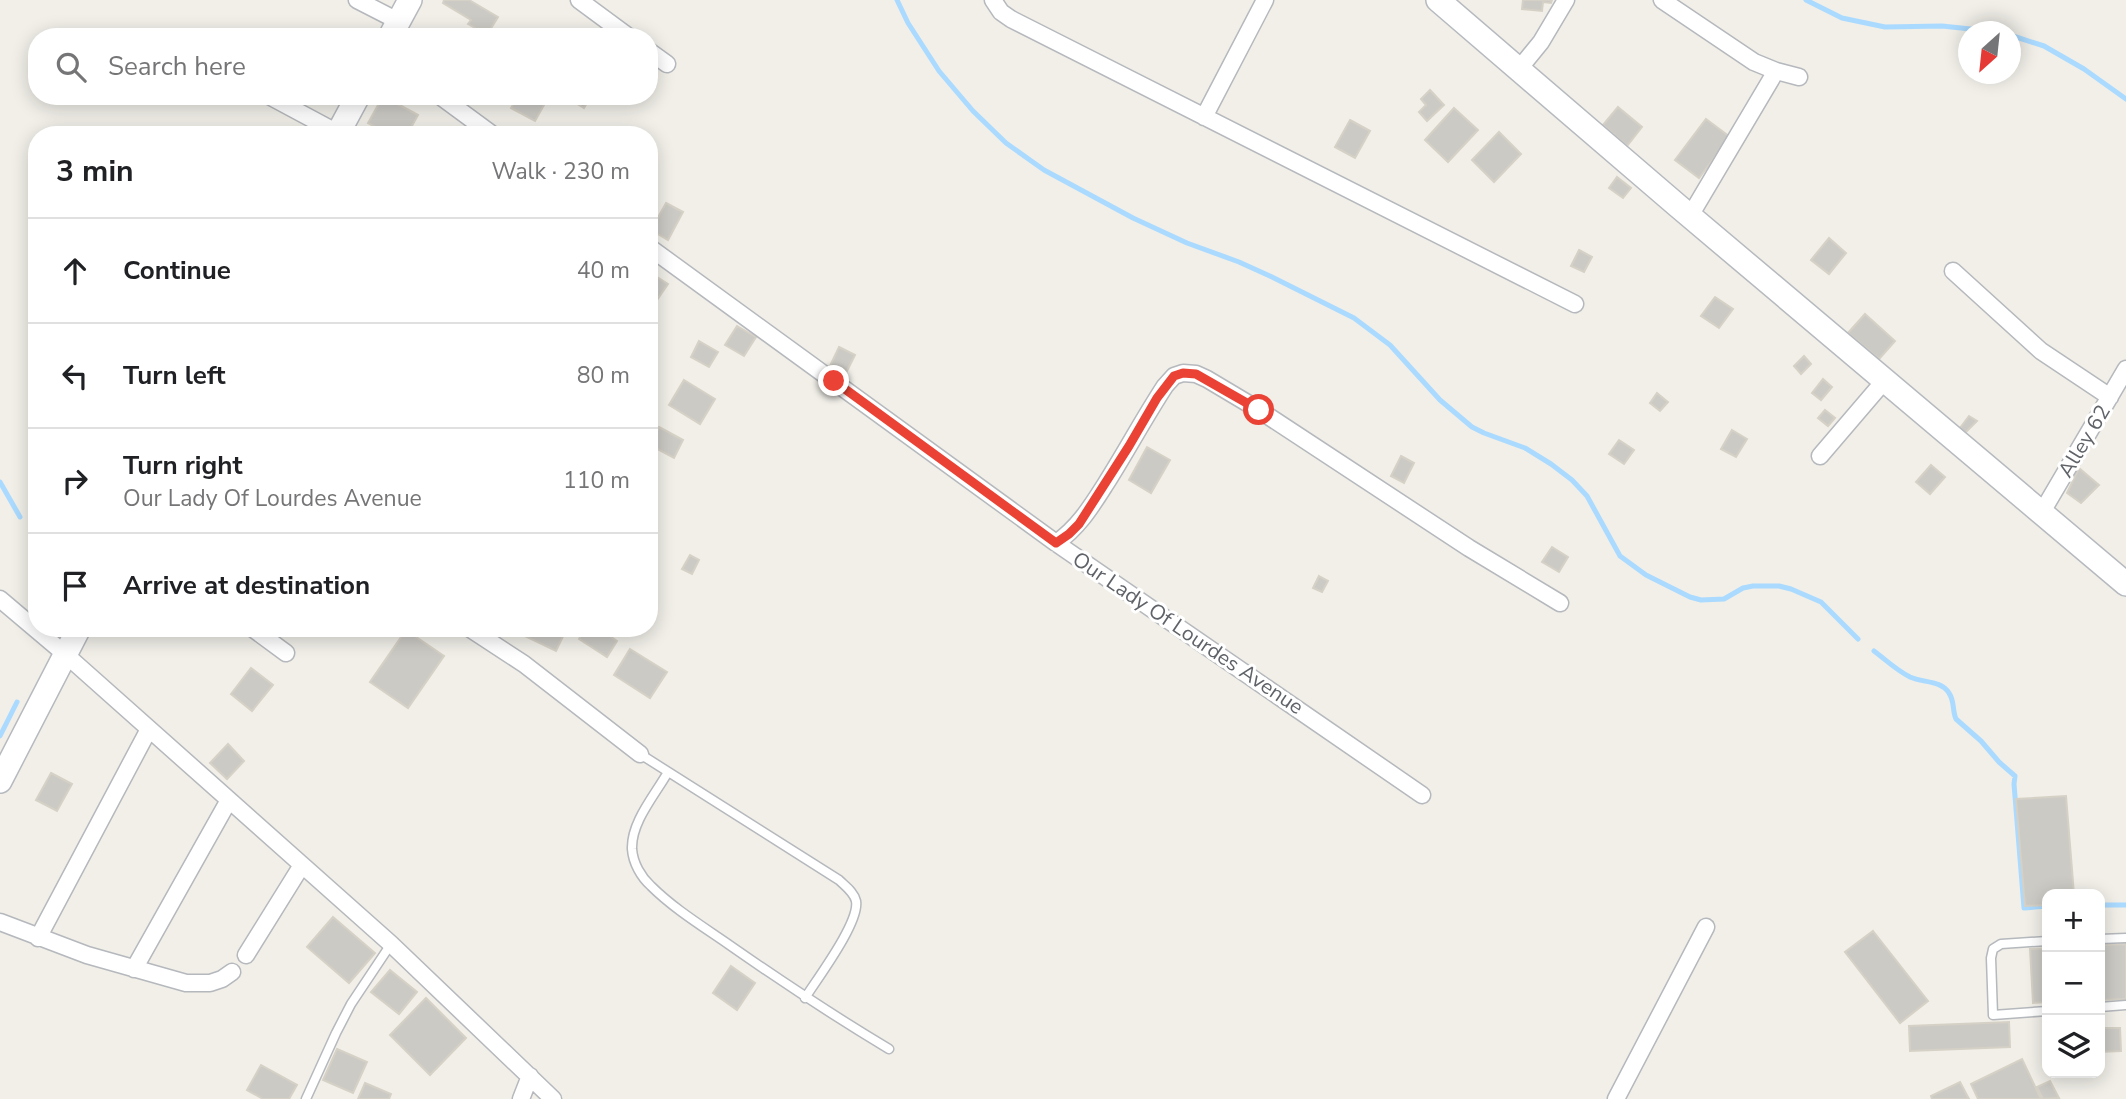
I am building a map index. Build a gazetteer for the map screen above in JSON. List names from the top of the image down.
{
  "streets": {
    "street": ["Alley 62", "Our Lady Of Lourdes Avenue"]
  },
  "north": "bottom left",
  "page": {
    "search": "Search here",
    "heading": ["3 min", "Walk · 230 m"],
    "list": [
      ["Continue", "40 m"],
      ["Turn left", "80 m"],
      ["Turn right", "Our Lady Of Lourdes Avenue", "110 m"],
      "Arrive at destination"
    ],
    "map_buttons": ["+", "−"]
  }
}
